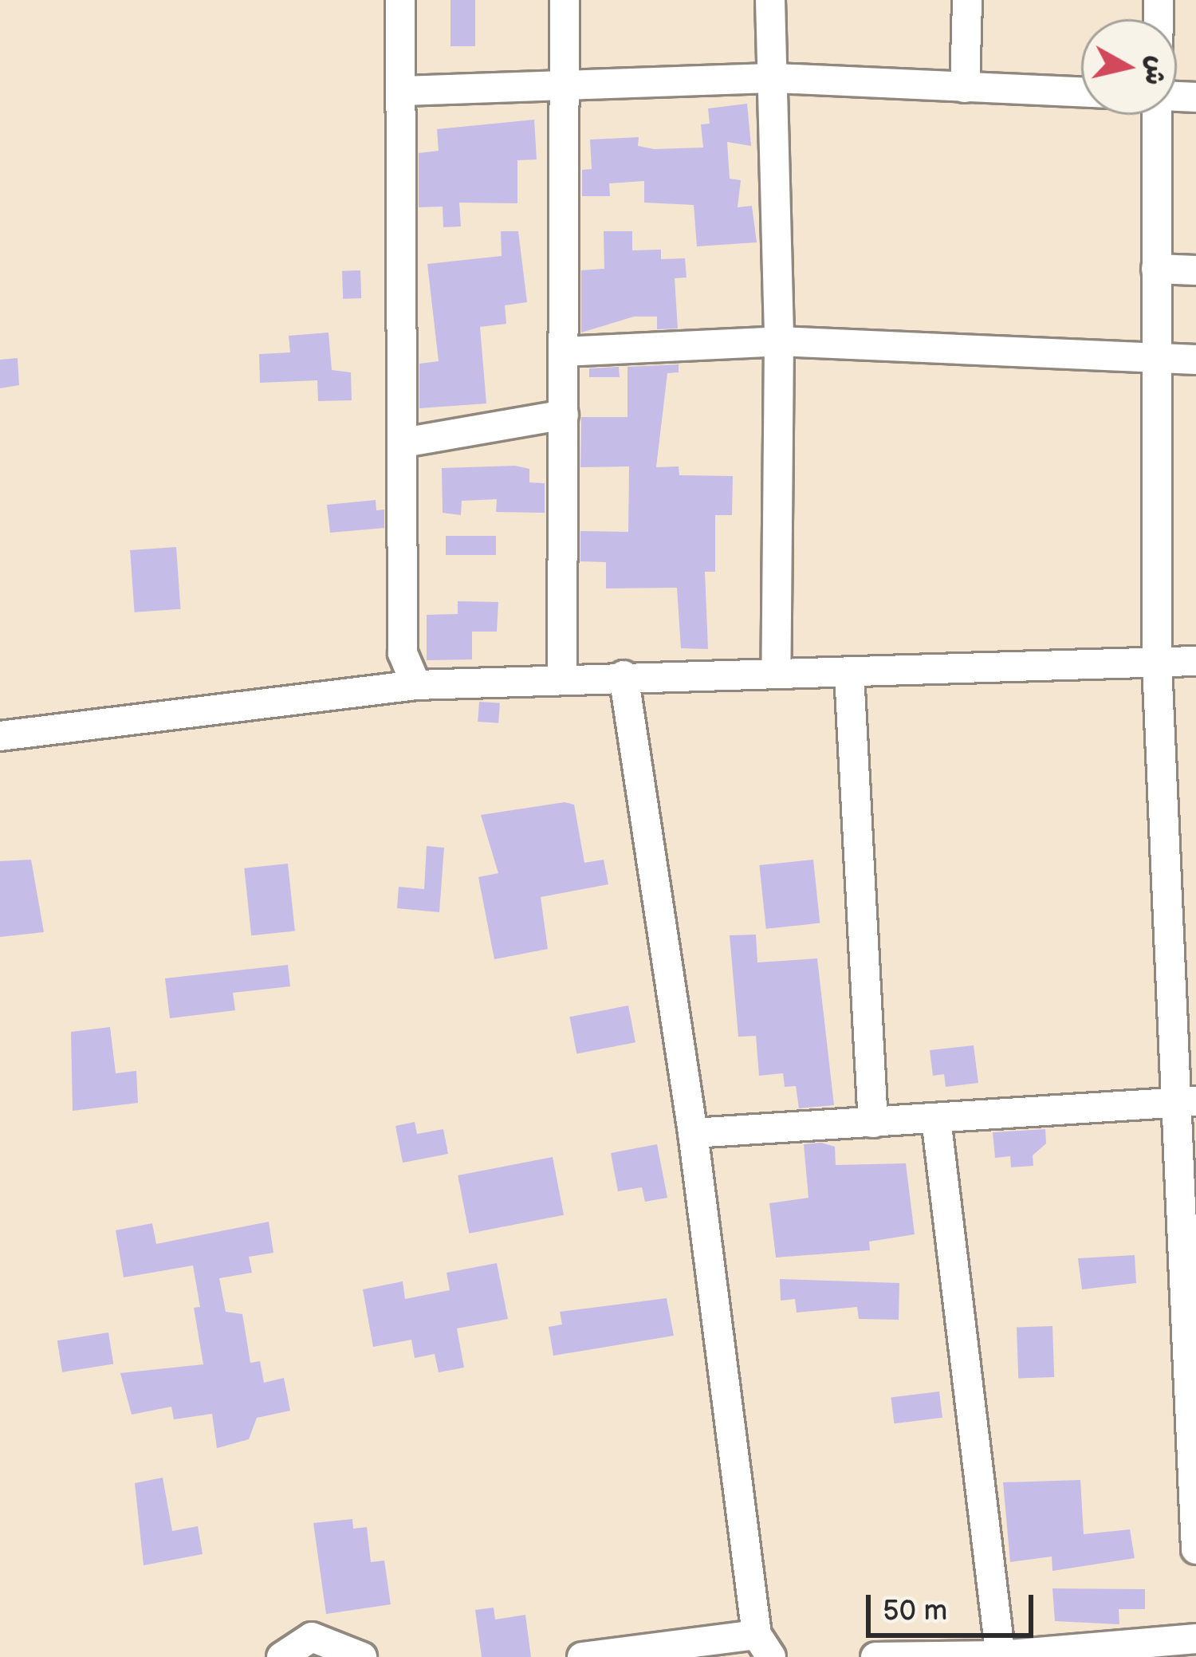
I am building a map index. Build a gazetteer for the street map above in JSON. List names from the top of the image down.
{
  "scale_bar": "50 m",
  "north": "right"
}
